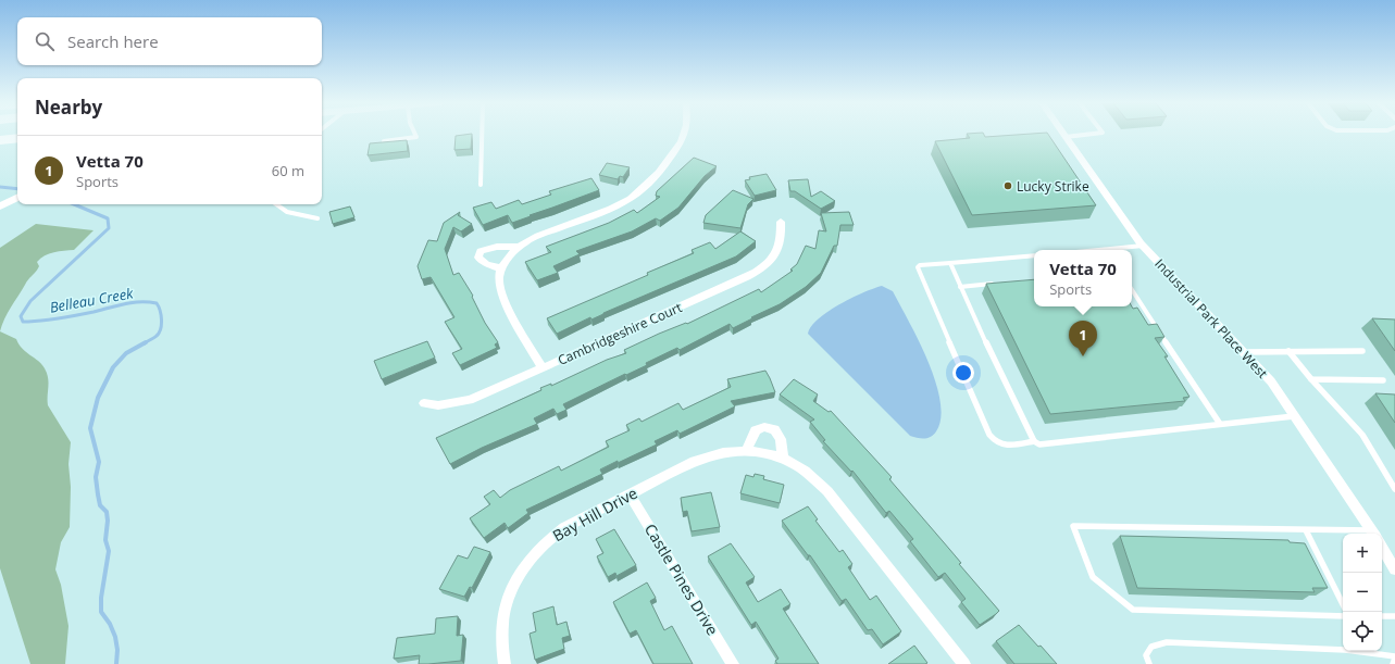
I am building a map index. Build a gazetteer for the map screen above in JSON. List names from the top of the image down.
{
  "streets": {
    "street": [
      "Industrial Park Place West",
      "Cambridgeshire Court",
      "Bay Hill Drive",
      "Castle Pines Drive"
    ]
  },
  "crossings": [
    ["Bay Hill Drive", "Castle Pines Drive"]
  ],
  "water": ["Belleau Creek"],
  "places": ["Lucky Strike"],
  "page": {
    "search": "Search here",
    "heading": "Nearby",
    "list": [
      {
        "mark": "1",
        "name": "Vetta 70",
        "note": "Sports",
        "value": "60 m"
      }
    ],
    "popup": ["Vetta 70", "Sports"],
    "pins": "1",
    "map_buttons": ["+", "−"]
  }
}
